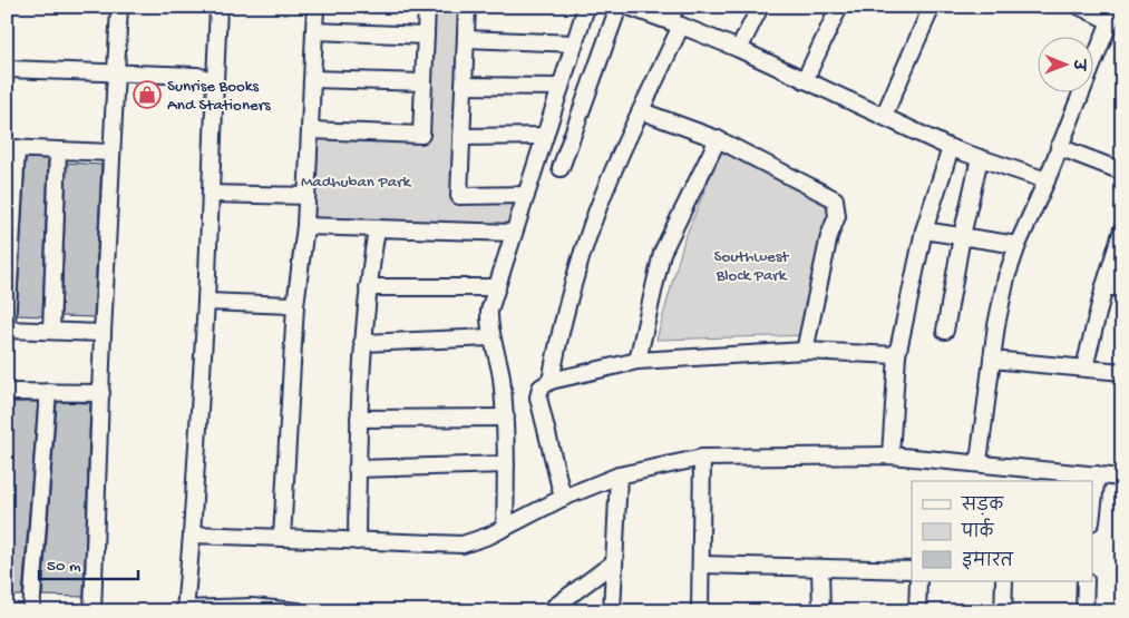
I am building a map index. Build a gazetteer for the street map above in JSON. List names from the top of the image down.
{
  "parks": ["Madhuban Park", "Southwest Block Park"],
  "places": {
    "shop": ["Sunrise Books And Stationers"]
  },
  "legend": ["सड़क", "पार्क", "इमारत"],
  "scale_bar": "50 m",
  "north": "right"
}
